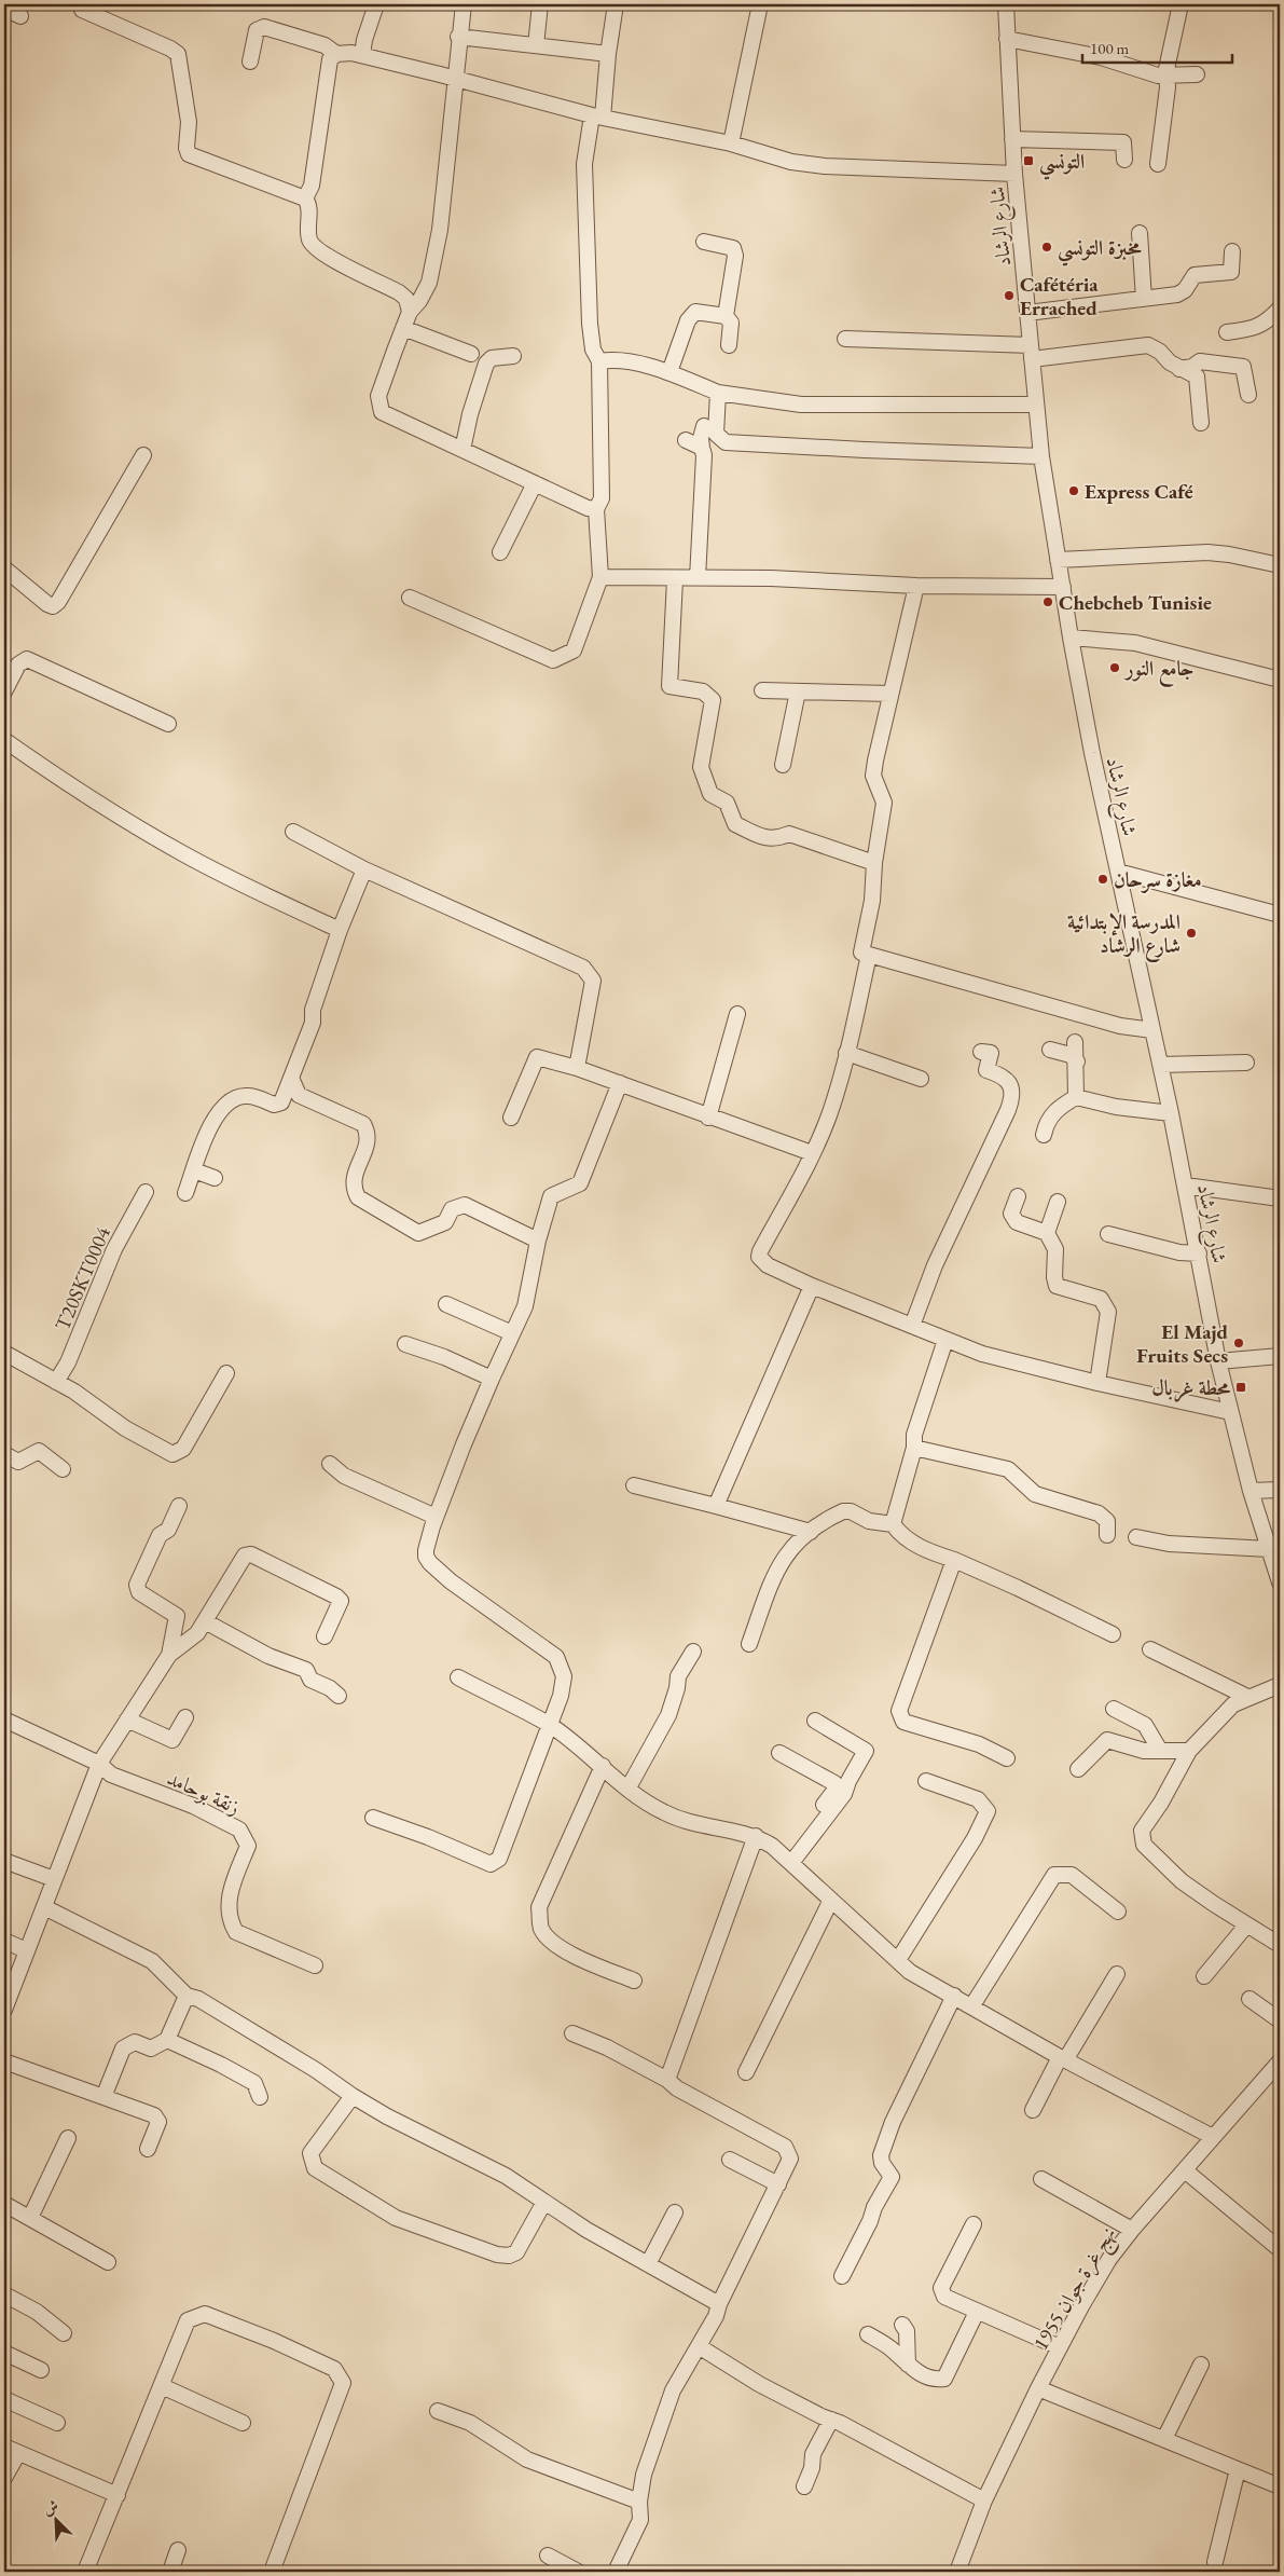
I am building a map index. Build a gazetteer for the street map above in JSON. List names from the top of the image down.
{
  "streets": {
    "street": [
      "شارع الرشاد",
      "T20SKT0004",
      "زنقة بوحامد",
      "نهج غرة جوان 1955"
    ]
  },
  "places": {
    "transit": ["التونسي", "محطة غربال"],
    "other": [
      "مخبزة التونسي",
      "Cafétéria Errached",
      "Express Café",
      "Chebcheb Tunisie",
      "جامع النور",
      "مغازة سرحان",
      "المدرسة الإبتدائية شارع الرشاد",
      "El Majd Fruits Secs"
    ]
  },
  "scale_bar": "100 m",
  "north": "top left"
}
